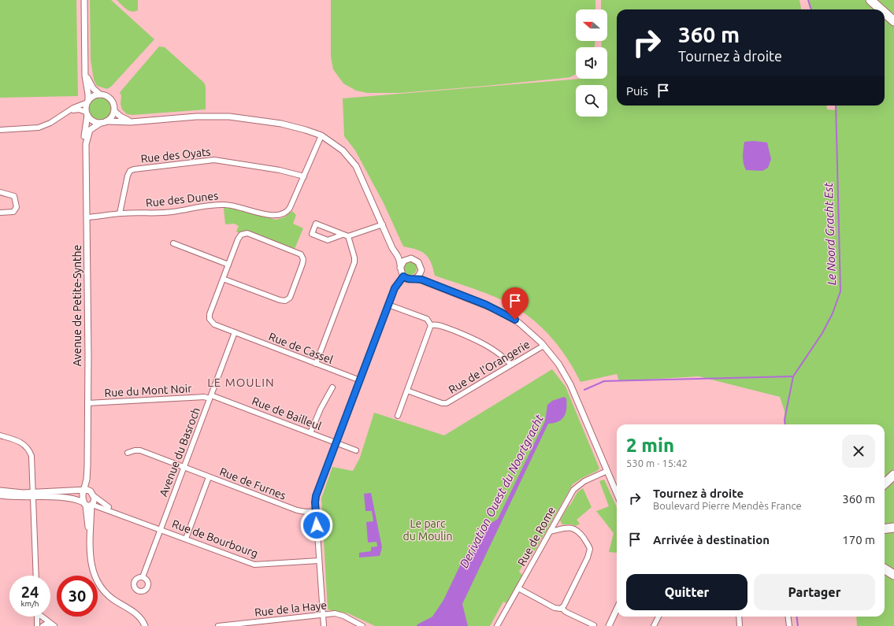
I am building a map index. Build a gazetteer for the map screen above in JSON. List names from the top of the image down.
{
  "streets": {
    "street": [
      "Rue des Oyats",
      "Rue des Dunes",
      "Avenue de Petite-Synthe",
      "Rue de Cassel",
      "Rue de l'Orangerie",
      "Rue du Mont Noir",
      "Rue de Bailleul",
      "Avenue du Basroch",
      "Rue de Furnes",
      "Rue de Rome",
      "Rue de Bourbourg",
      "Rue de la Haye"
    ]
  },
  "crossings": [
    ["Rue des Oyats", "Rue des Dunes"],
    ["Rue des Dunes", "Avenue de Petite-Synthe"],
    ["Avenue de Petite-Synthe", "Rue du Mont Noir"],
    ["Rue de Cassel", "Avenue du Basroch"],
    ["Rue du Mont Noir", "Rue de Bailleul"],
    ["Rue du Mont Noir", "Avenue du Basroch"],
    ["Rue de Bailleul", "Avenue du Basroch"],
    ["Avenue du Basroch", "Rue de Furnes"],
    ["Avenue du Basroch", "Rue de Bourbourg"]
  ],
  "districts": ["LE MOULIN"],
  "water": ["Le Noord Gracht Est", "Derivation Ouest du Noortgracht"],
  "parks": ["Le parc du Moulin"],
  "north": "left",
  "page": {
    "turn": ["360 m", "Tournez à droite"],
    "then": "Puis",
    "heading": ["2 min", "530 m · 15:42"],
    "list": [
      {
        "name": "Tournez à droite",
        "note": "Boulevard Pierre Mendès France",
        "value": "360 m"
      },
      {
        "name": "Arrivée à destination",
        "value": "170 m"
      }
    ],
    "buttons": ["Quitter", "Partager"],
    "speed": "24 km/h",
    "limit": "30"
  }
}
